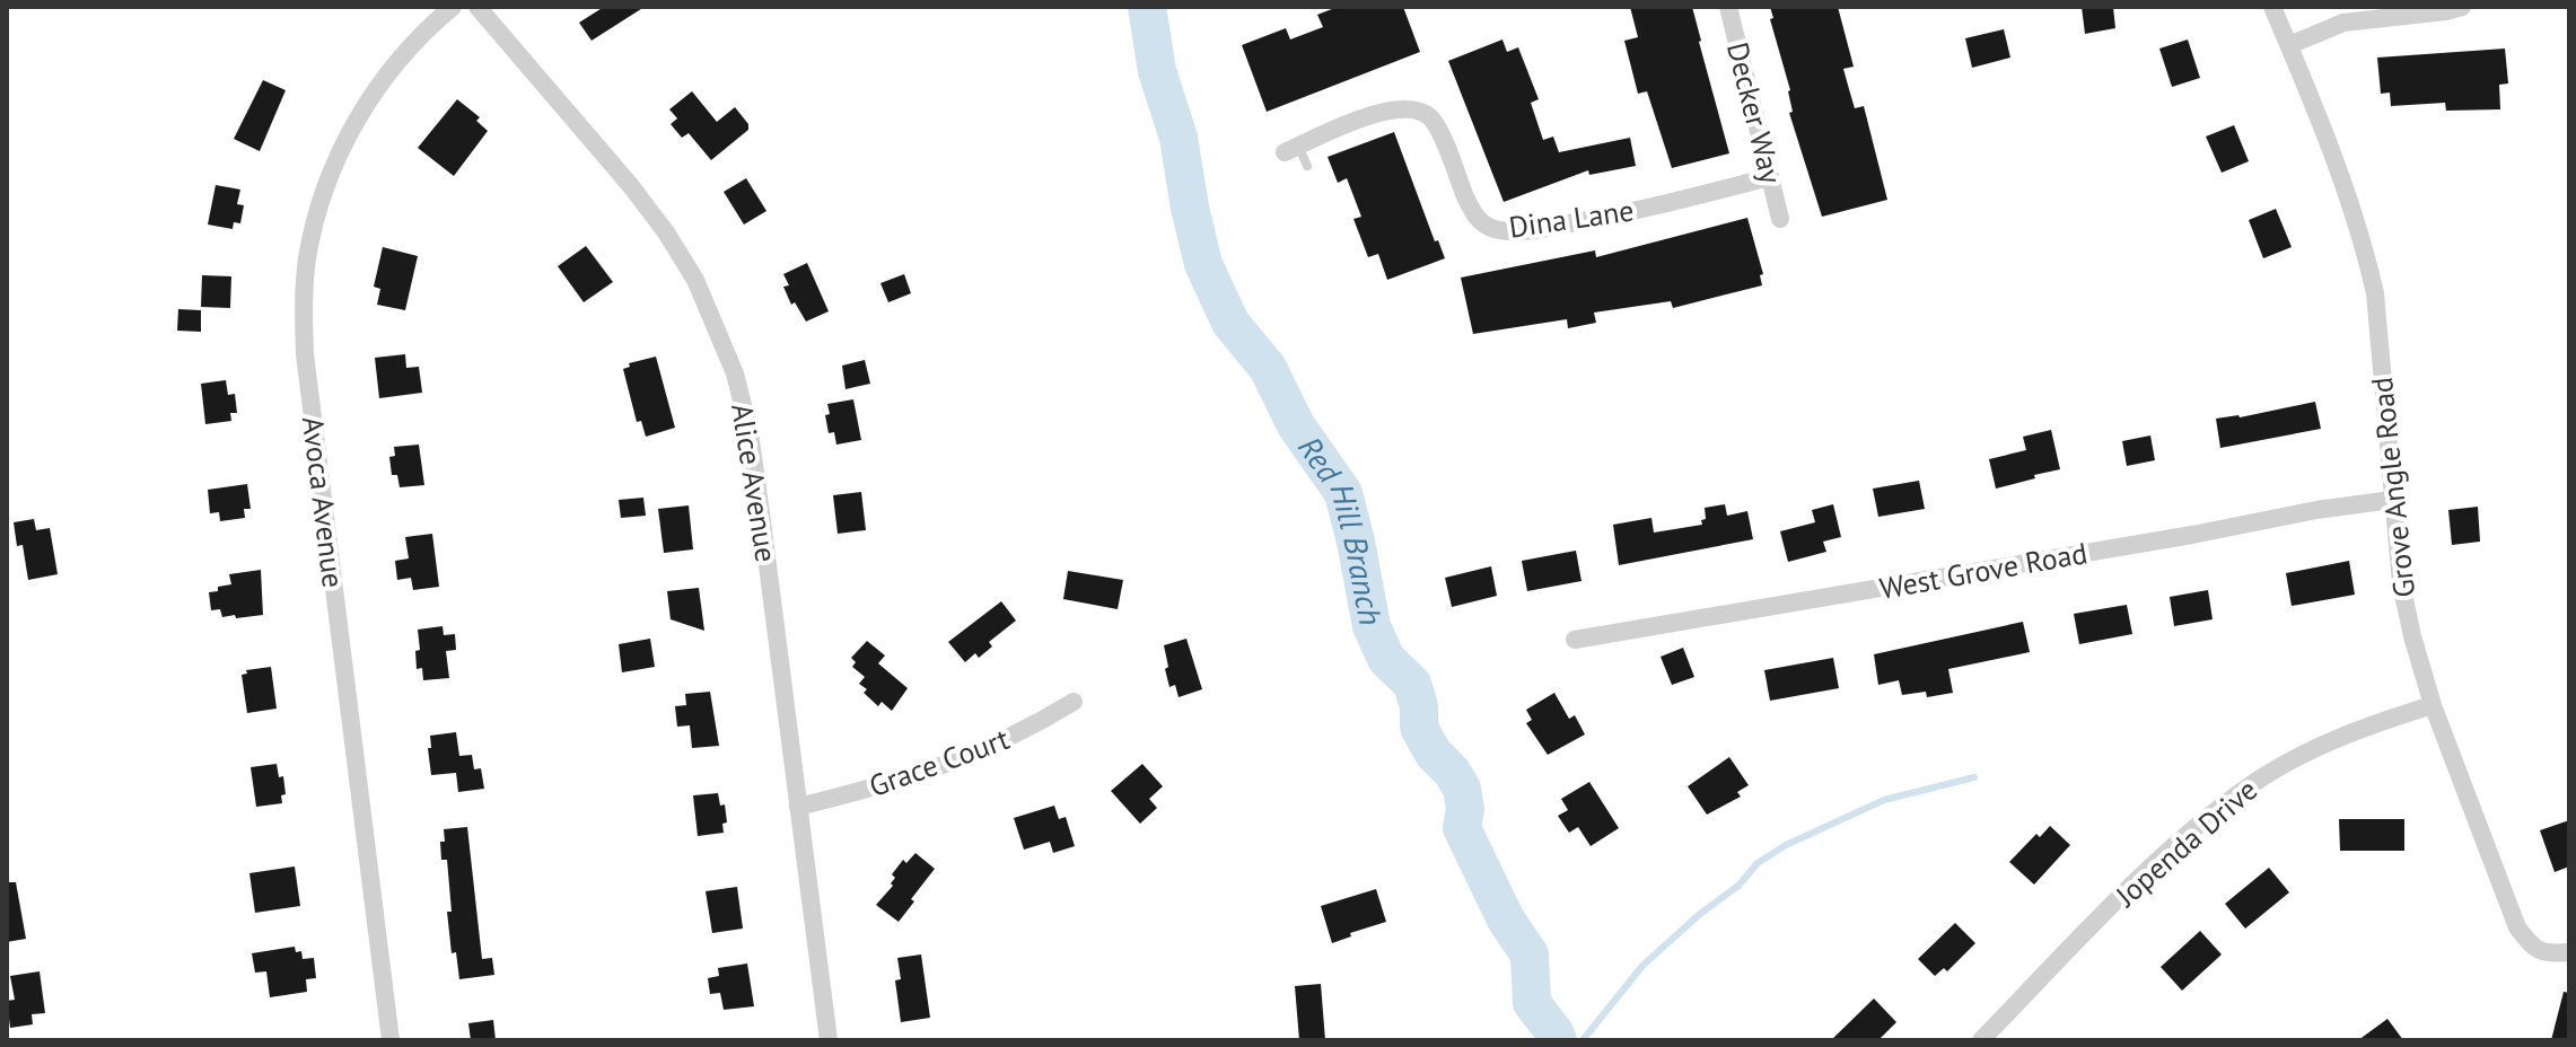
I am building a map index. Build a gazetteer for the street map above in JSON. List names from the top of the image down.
{
  "streets": {
    "street": [
      "Decker Way",
      "Dina Lane",
      "Alice Avenue",
      "Grove Angle Road",
      "Avoca Avenue",
      "West Grove Road",
      "Grace Court",
      "Jopenda Drive"
    ]
  },
  "crossings": [
    ["Decker Way", "Dina Lane"],
    ["Alice Avenue", "Grace Court"],
    ["Grove Angle Road", "West Grove Road"],
    ["Grove Angle Road", "Jopenda Drive"]
  ],
  "water": ["Red Hill Branch"]
}
